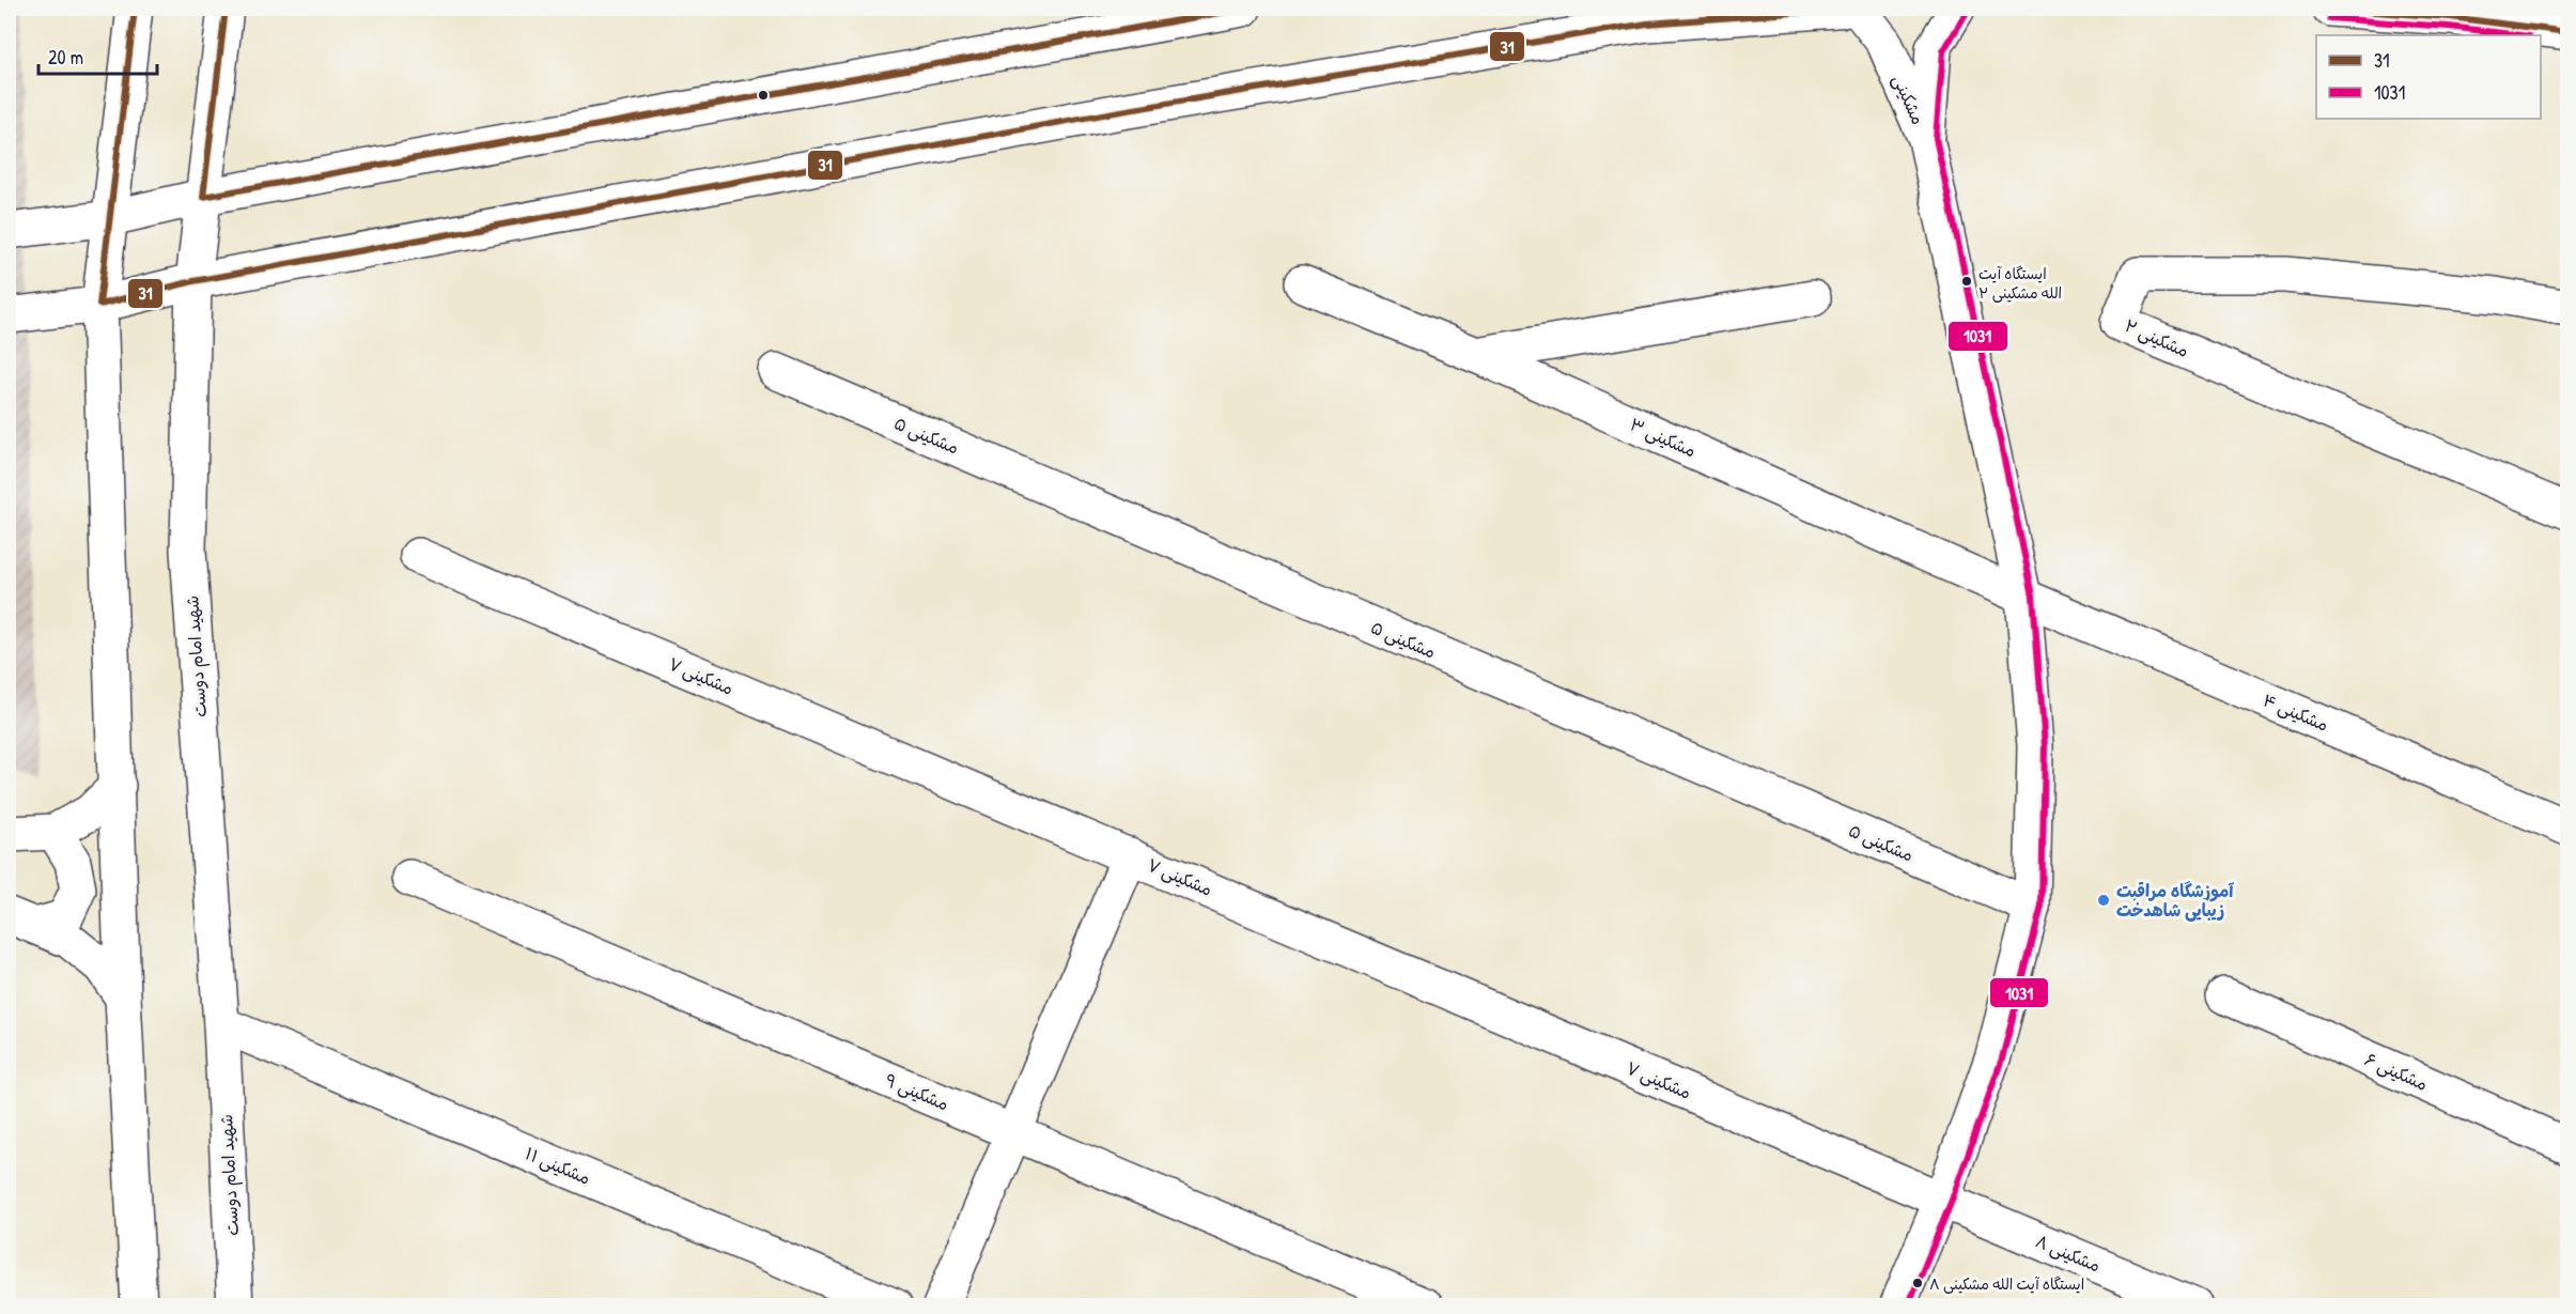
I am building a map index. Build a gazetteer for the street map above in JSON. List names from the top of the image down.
{
  "streets": {
    "street": [
      "مشکینی",
      "مشکینی ۲",
      "مشکینی ۵",
      "مشکینی ۳",
      "شهید امام دوست",
      "مشکینی ۷",
      "مشکینی ۴",
      "مشکینی ۶",
      "مشکینی ۹",
      "مشکینی ۱۱",
      "مشکینی ۸"
    ]
  },
  "crossings": [
    ["مشکینی ۳", "مشکینی ۴"],
    ["شهید امام دوست", "مشکینی ۱۱"],
    ["مشکینی ۷", "مشکینی ۸"]
  ],
  "places": ["ایستگاه آیت الله مشکینی ۲", "آموزشگاه مراقبت زیبایی شاهدخت", "ایستگاه آیت الله مشکینی ۸"],
  "lines": ["transit line 31", "transit line 1031"],
  "legend": ["31", "1031"],
  "scale_bar": "20 m"
}
